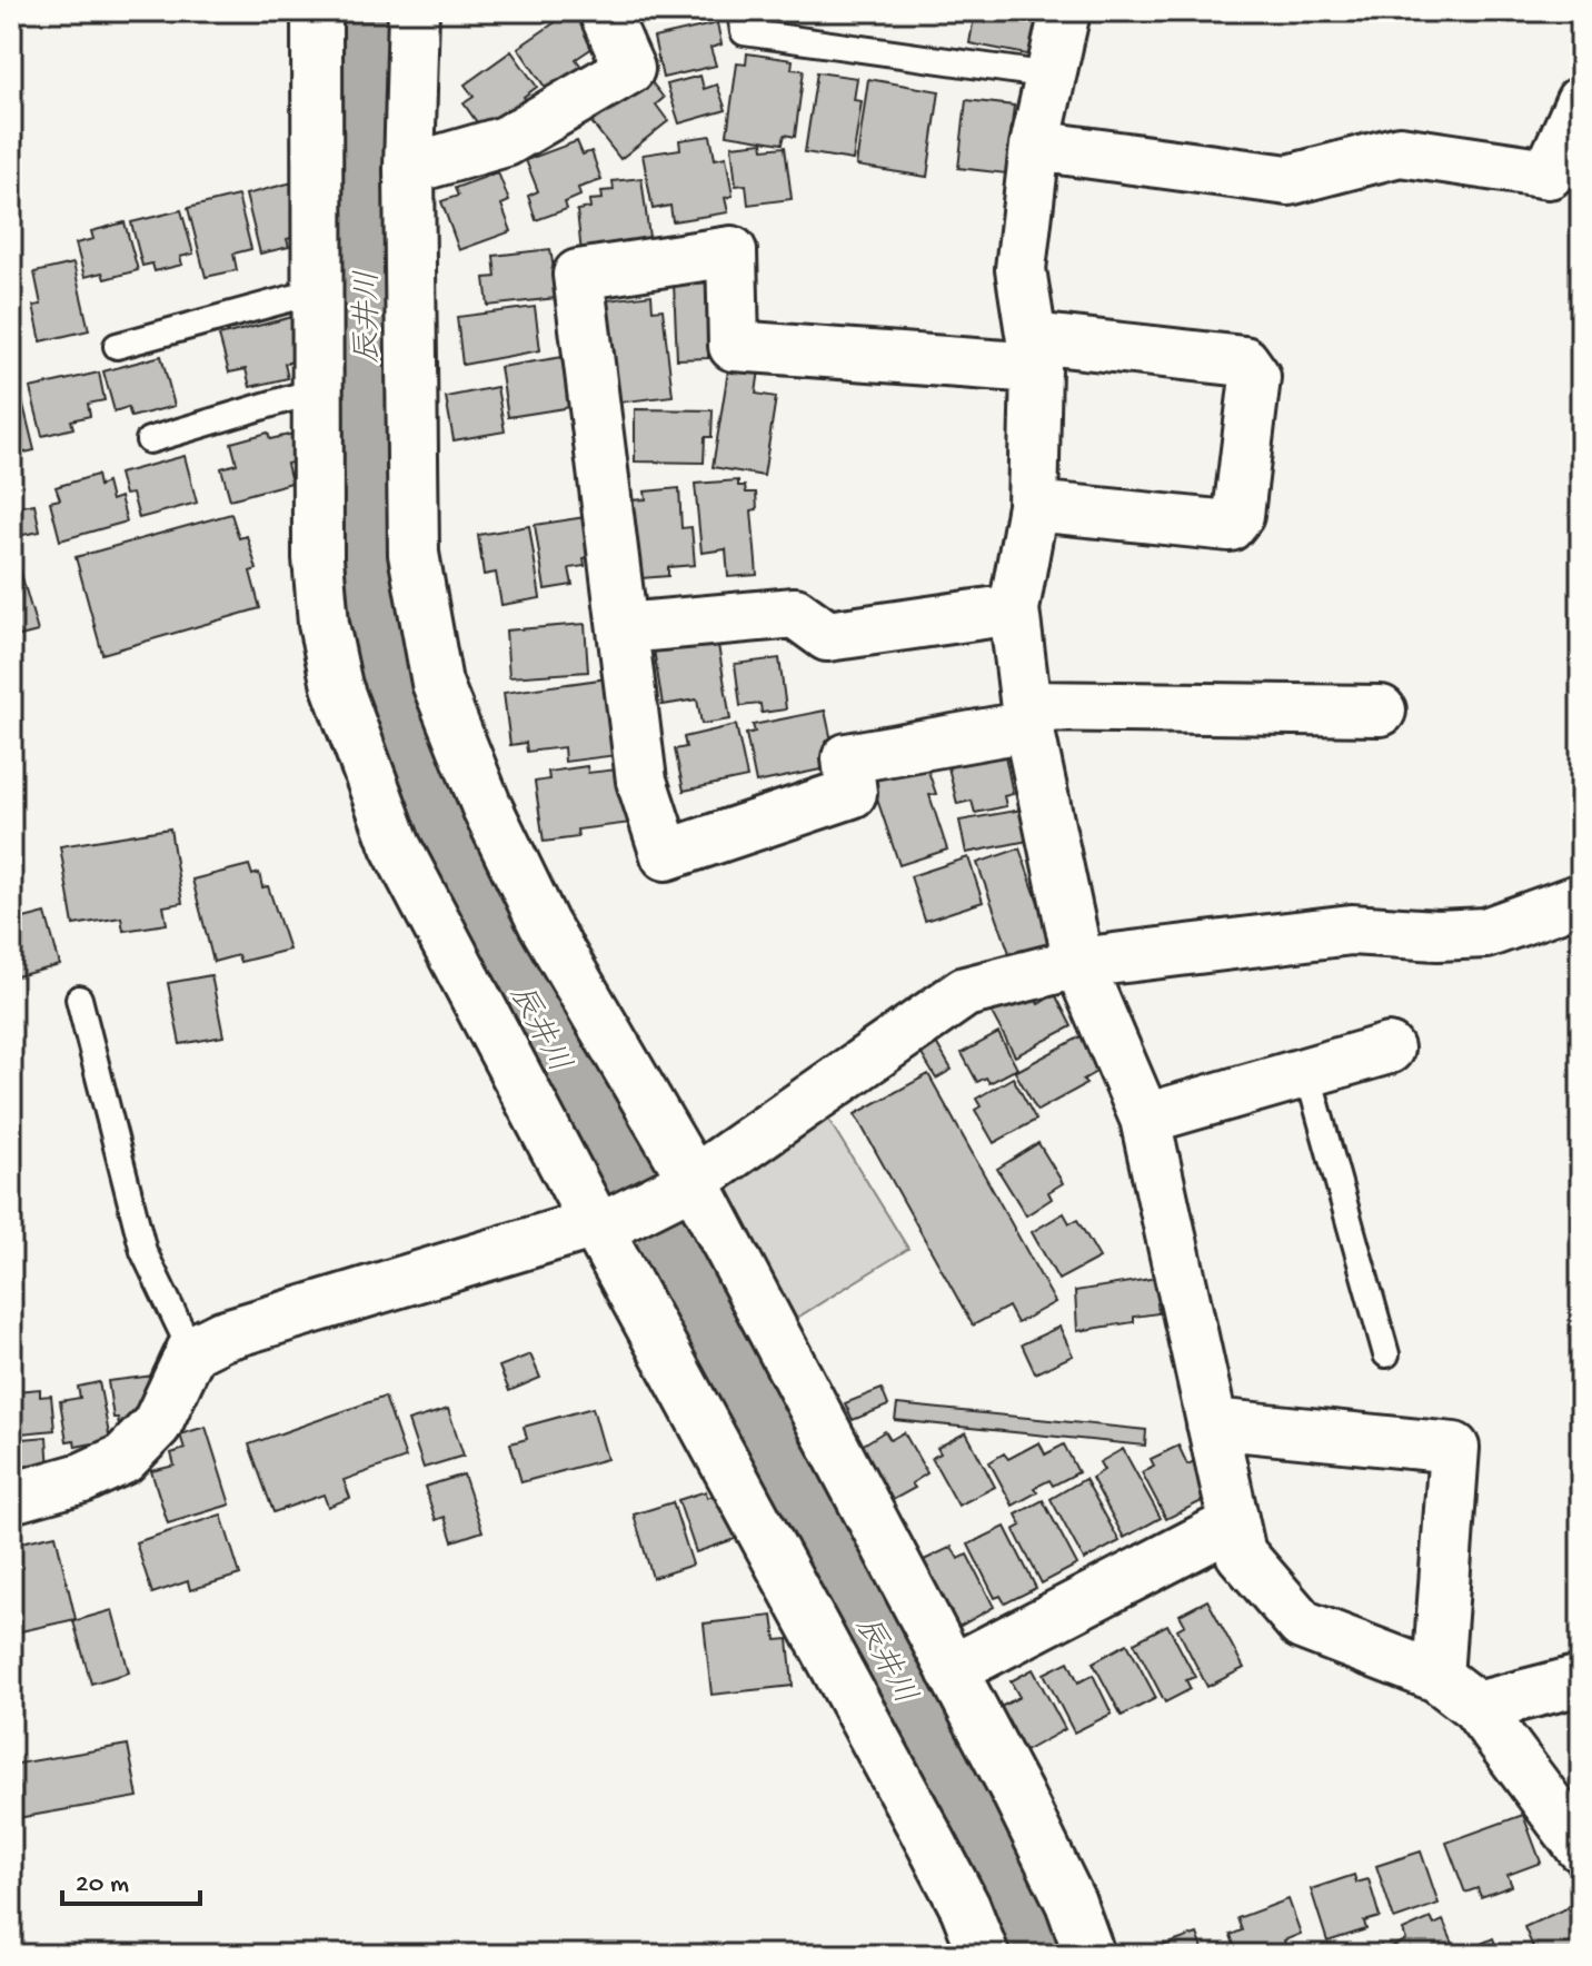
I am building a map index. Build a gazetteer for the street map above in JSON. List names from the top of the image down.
{
  "water": ["辰井川"],
  "scale_bar": "20 m"
}
